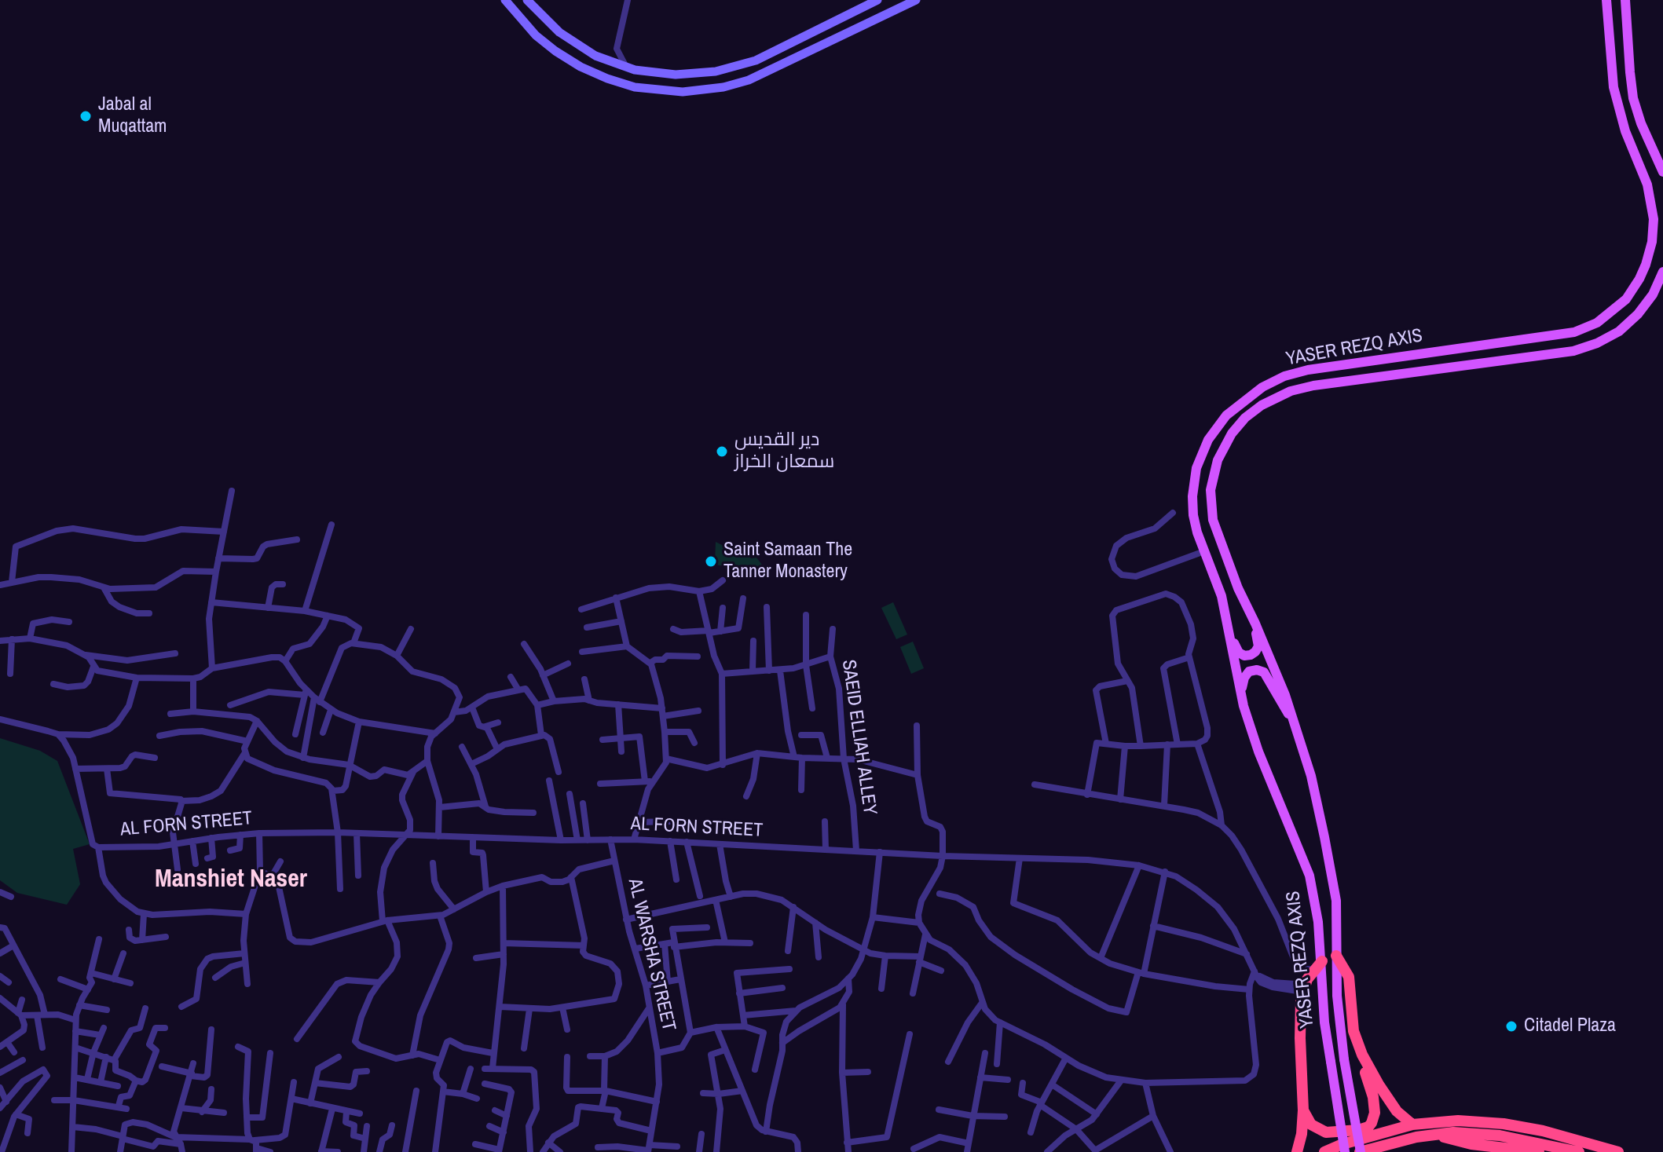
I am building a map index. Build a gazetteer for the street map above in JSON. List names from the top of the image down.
{
  "streets": {
    "main road": ["YASER REZQ AXIS"],
    "street": ["SAEID ELLIAH ALLEY", "AL FORN STREET", "AL WARSHA STREET"]
  },
  "crossings": [
    ["SAEID ELLIAH ALLEY", "AL FORN STREET"],
    ["AL FORN STREET", "AL WARSHA STREET"]
  ],
  "districts": ["Manshiet Naser"],
  "places": [
    "Jabal al Muqattam",
    "دير القديس سمعان الخراز",
    "Saint Samaan The Tanner Monastery",
    "Citadel Plaza"
  ]
}
